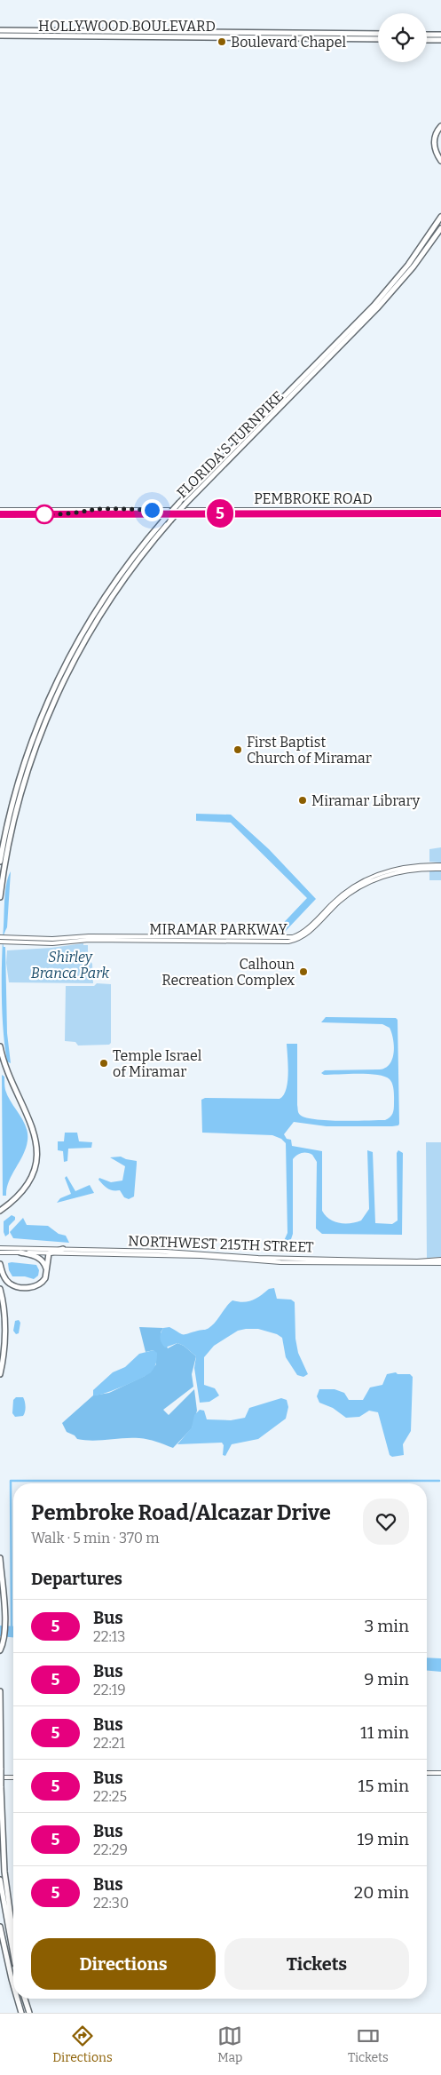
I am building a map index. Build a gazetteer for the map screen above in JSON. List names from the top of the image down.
{
  "streets": {
    "highway": ["HOLLYWOOD BOULEVARD", "FLORIDA'S TURNPIKE"],
    "main road": ["PEMBROKE ROAD", "MIRAMAR PARKWAY", "NORTHWEST 215TH STREET"]
  },
  "parks": ["Shirley Branca Park"],
  "places": [
    "Boulevard Chapel",
    "First Baptist Church of Miramar",
    "Miramar Library",
    "Calhoun Recreation Complex",
    "Temple Israel of Miramar"
  ],
  "lines": ["bus line 5"],
  "page": {
    "on_map": "5",
    "heading": [
      ["Pembroke Road/Alcazar Drive", "Walk · 5 min · 370 m"],
      "Departures"
    ],
    "list": [
      {
        "mark": "5",
        "name": "Bus",
        "note": "22:13",
        "value": "3 min"
      },
      {
        "mark": "5",
        "name": "Bus",
        "note": "22:19",
        "value": "9 min"
      },
      {
        "mark": "5",
        "name": "Bus",
        "note": "22:21",
        "value": "11 min"
      },
      {
        "mark": "5",
        "name": "Bus",
        "note": "22:25",
        "value": "15 min"
      },
      {
        "mark": "5",
        "name": "Bus",
        "note": "22:29",
        "value": "19 min"
      },
      {
        "mark": "5",
        "name": "Bus",
        "note": "22:30",
        "value": "20 min"
      }
    ],
    "buttons": ["Directions", "Tickets"],
    "tabs": ["Directions", "Map", "Tickets"]
  }
}
